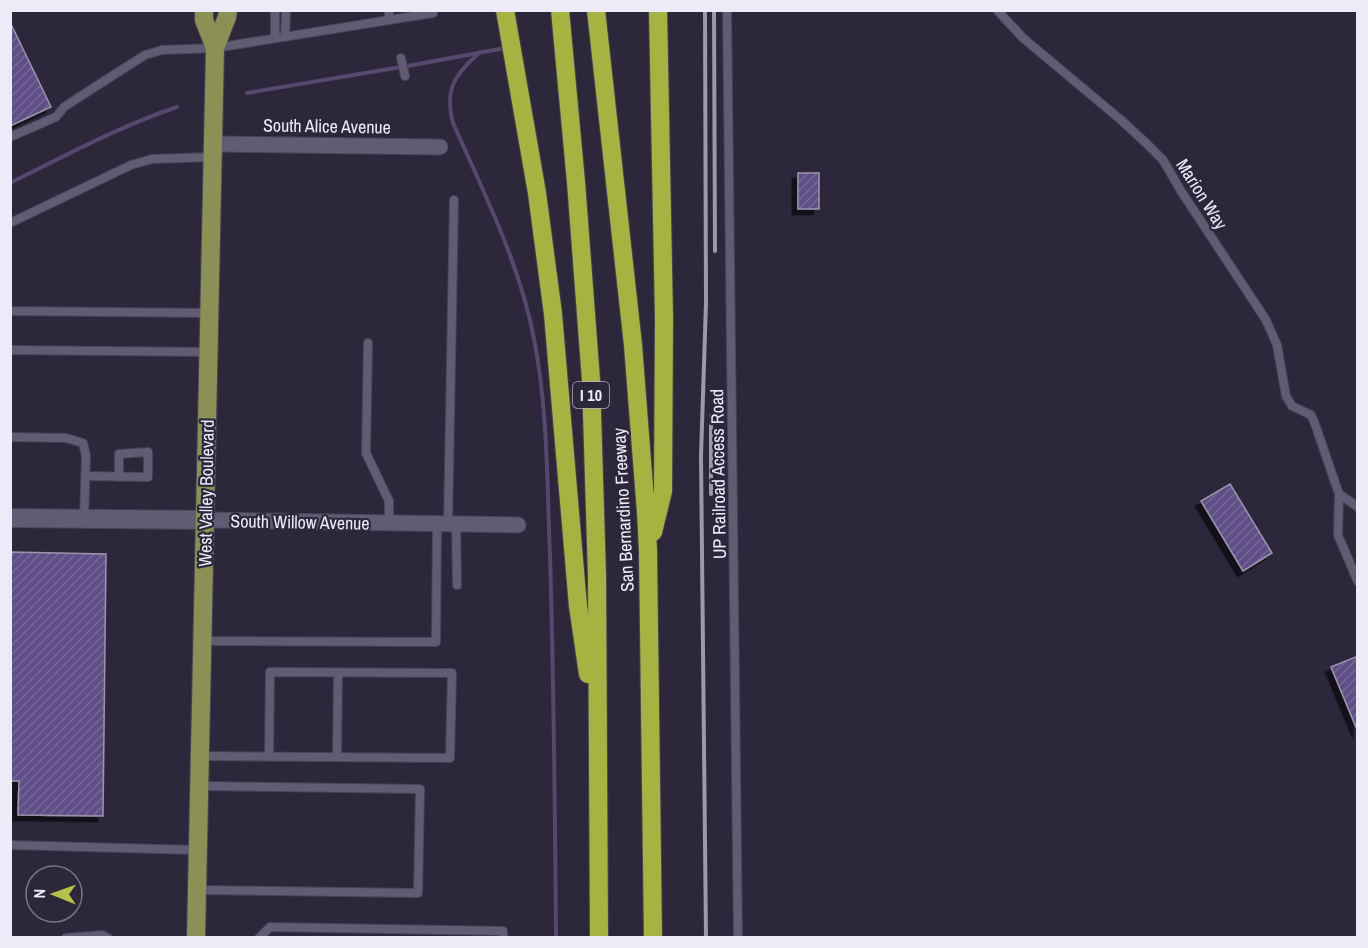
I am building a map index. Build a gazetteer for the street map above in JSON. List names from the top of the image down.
{
  "streets": {
    "highway": ["I 10", "San Bernardino Freeway"],
    "main road": ["West Valley Boulevard"],
    "street": ["South Alice Avenue", "South Willow Avenue"],
    "lane": ["Marion Way", "UP Railroad Access Road"]
  },
  "crossings": [
    ["South Alice Avenue", "West Valley Boulevard"],
    ["West Valley Boulevard", "South Willow Avenue"]
  ],
  "north": "left"
}
